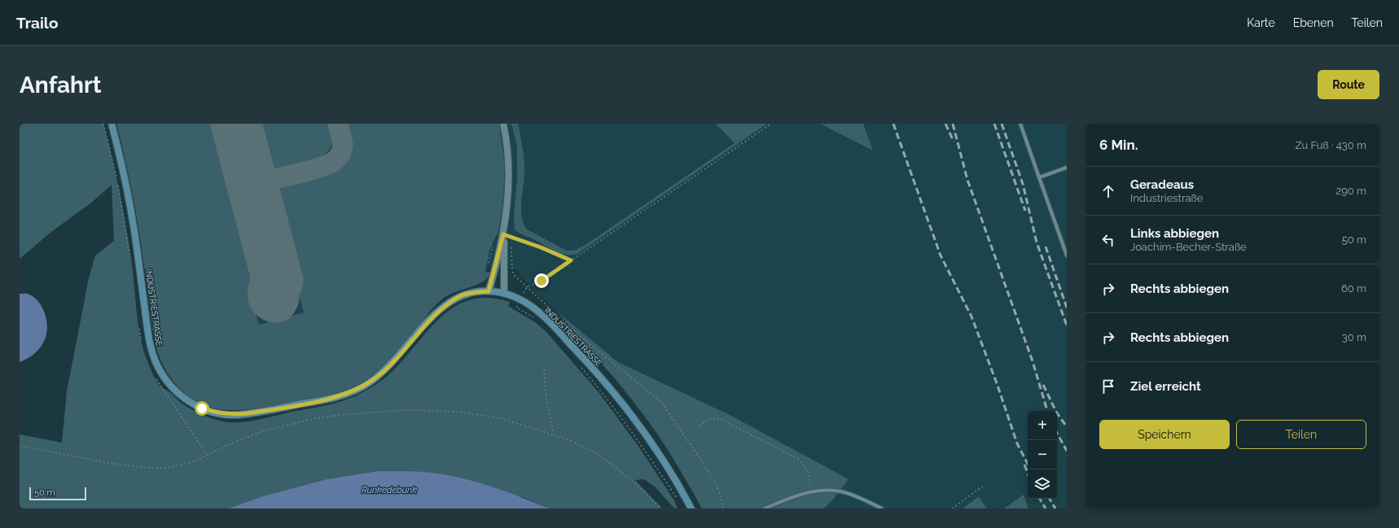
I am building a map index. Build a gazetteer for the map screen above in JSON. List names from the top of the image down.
{
  "streets": {
    "street": ["INDUSTRIESTRASSE"]
  },
  "water": ["Runkedebunk"],
  "scale_bar": "50 m",
  "page": {
    "header": "Trailo",
    "nav": ["Karte", "Ebenen", "Teilen"],
    "buttons": [
      "Route",
      ["Speichern", "Teilen"]
    ],
    "title": "Anfahrt",
    "heading": ["6 Min.", "Zu Fuß · 430 m"],
    "list": [
      ["Geradeaus", "Industriestraße", "290 m"],
      ["Links abbiegen", "Joachim-Becher-Straße", "50 m"],
      ["Rechts abbiegen", "60 m"],
      ["Rechts abbiegen", "30 m"],
      "Ziel erreicht"
    ],
    "map_buttons": ["+", "−"],
    "scale": "50 m"
  }
}
